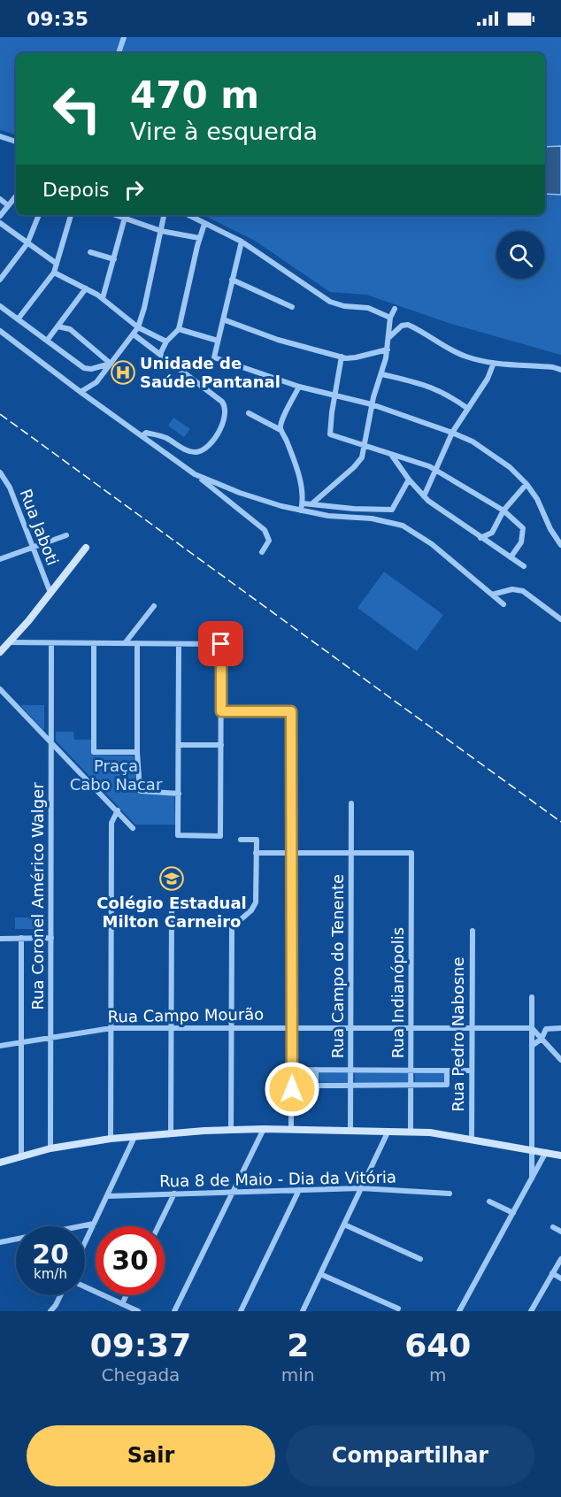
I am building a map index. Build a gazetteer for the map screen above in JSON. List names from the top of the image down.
{
  "streets": {
    "street": [
      "Rua Jaboti",
      "Rua Coronel Américo Walger",
      "Rua Campo do Tenente",
      "Rua Indianópolis",
      "Rua Campo Mourão",
      "Rua Pedro Nabosne",
      "Rua 8 de Maio - Dia da Vitória"
    ]
  },
  "crossings": [
    ["Rua Coronel Américo Walger", "Rua Campo Mourão"],
    ["Rua Campo do Tenente", "Rua Indianópolis"],
    ["Rua Campo do Tenente", "Rua Campo Mourão"],
    ["Rua Indianópolis", "Rua Campo Mourão"],
    ["Rua Campo Mourão", "Rua Pedro Nabosne"]
  ],
  "parks": ["Praça Cabo Nacar"],
  "places": {
    "hospital": ["Unidade de Saúde Pantanal"],
    "school or university": ["Colégio Estadual Milton Carneiro"]
  },
  "page": {
    "status": "09:35",
    "turn": ["470 m", "Vire à esquerda"],
    "then": "Depois",
    "speed": "20 km/h",
    "limit": "30",
    "eta": [
      "09:37",
      "Chegada",
      "2",
      "min",
      "640",
      "m"
    ],
    "buttons": ["Sair", "Compartilhar"]
  }
}
